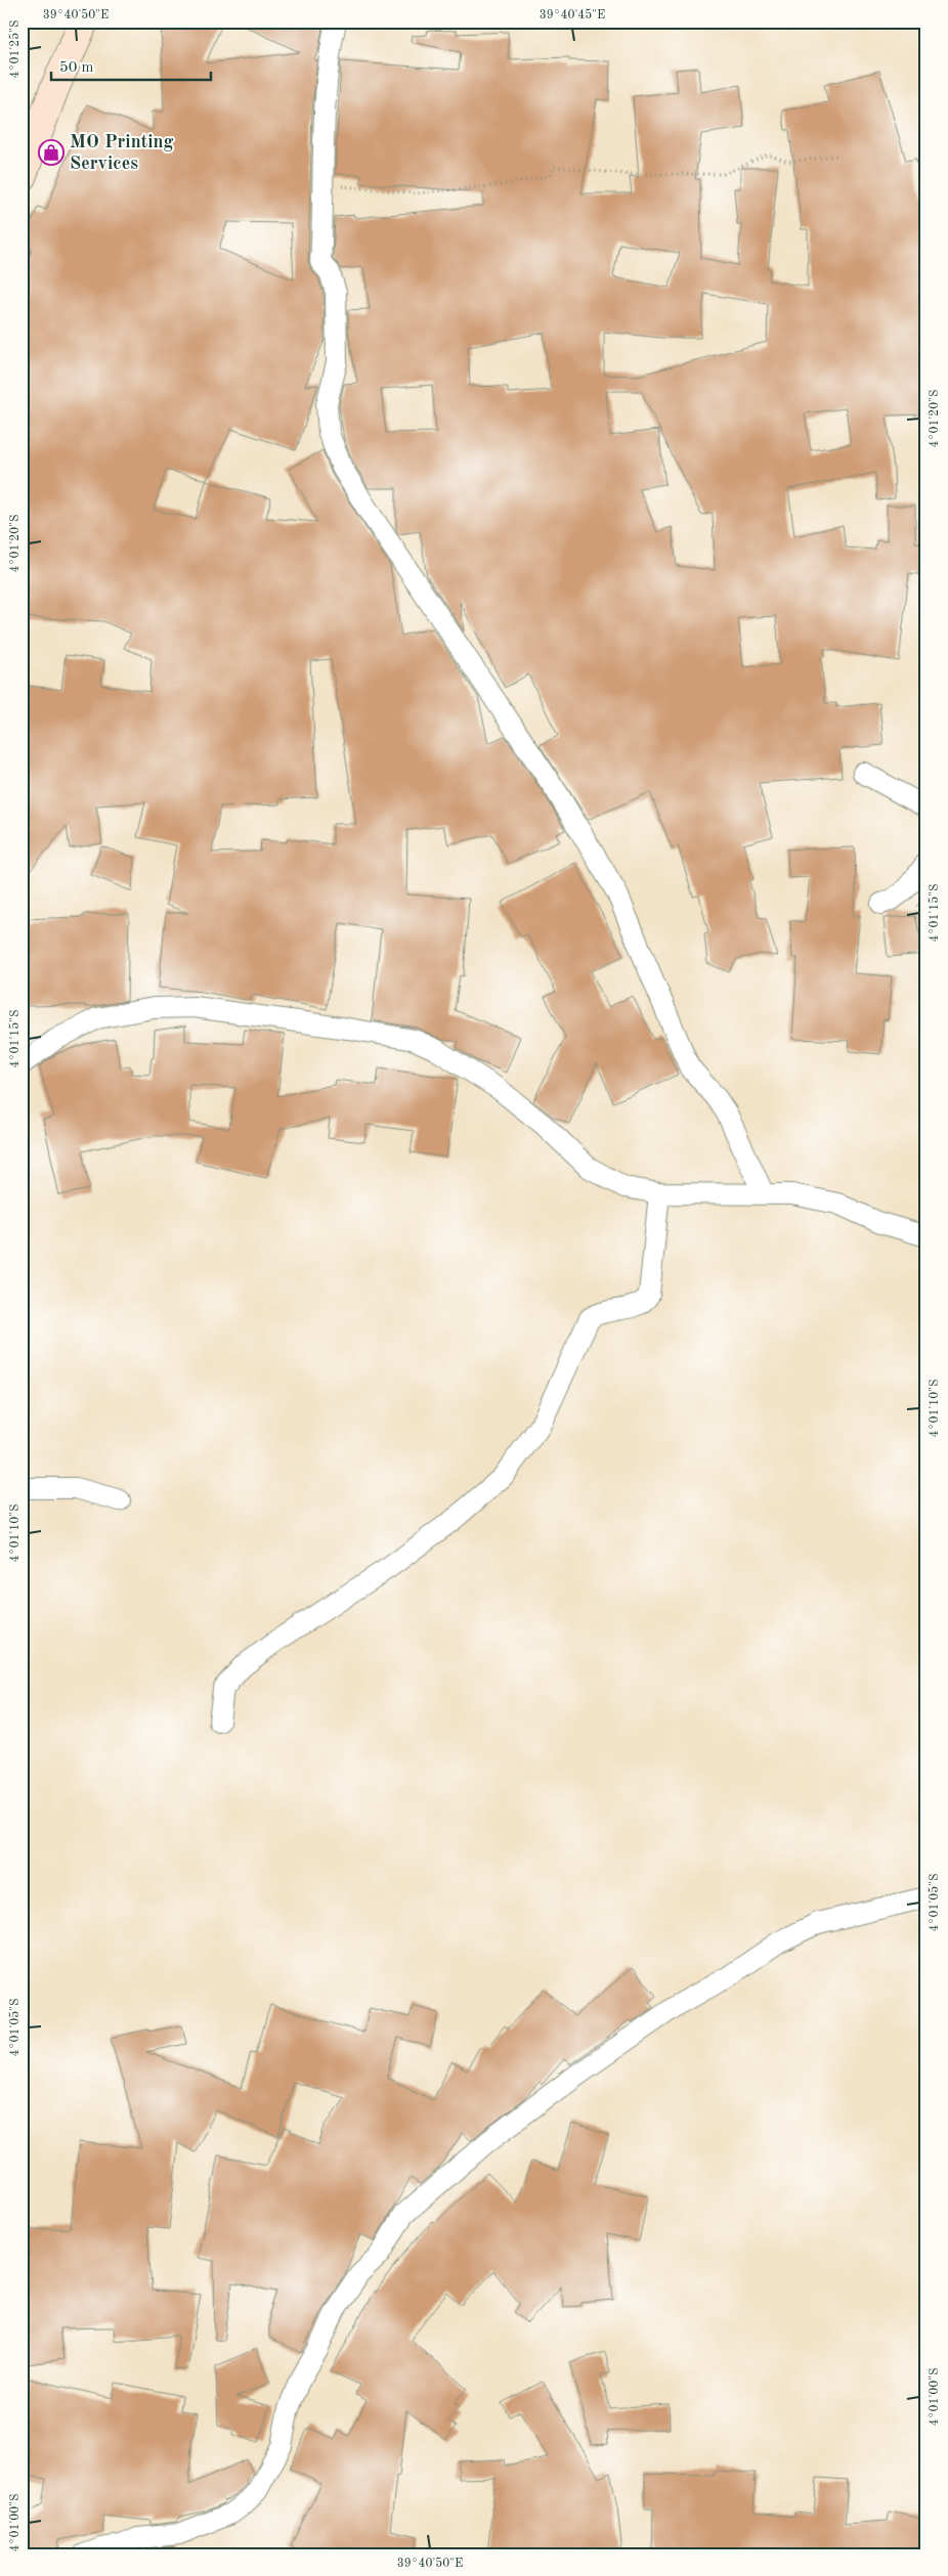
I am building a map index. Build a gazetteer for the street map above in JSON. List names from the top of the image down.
{
  "places": {
    "shop": ["MO Printing Services"]
  },
  "scale_bar": "50 m",
  "coordinates": [
    "39°40'50\"E",
    "39°40'45\"E",
    "4°01'25\"S",
    "4°01'20\"S",
    "4°01'15\"S",
    "4°01'10\"S",
    "4°01'05\"S",
    "4°01'00\"S"
  ]
}
